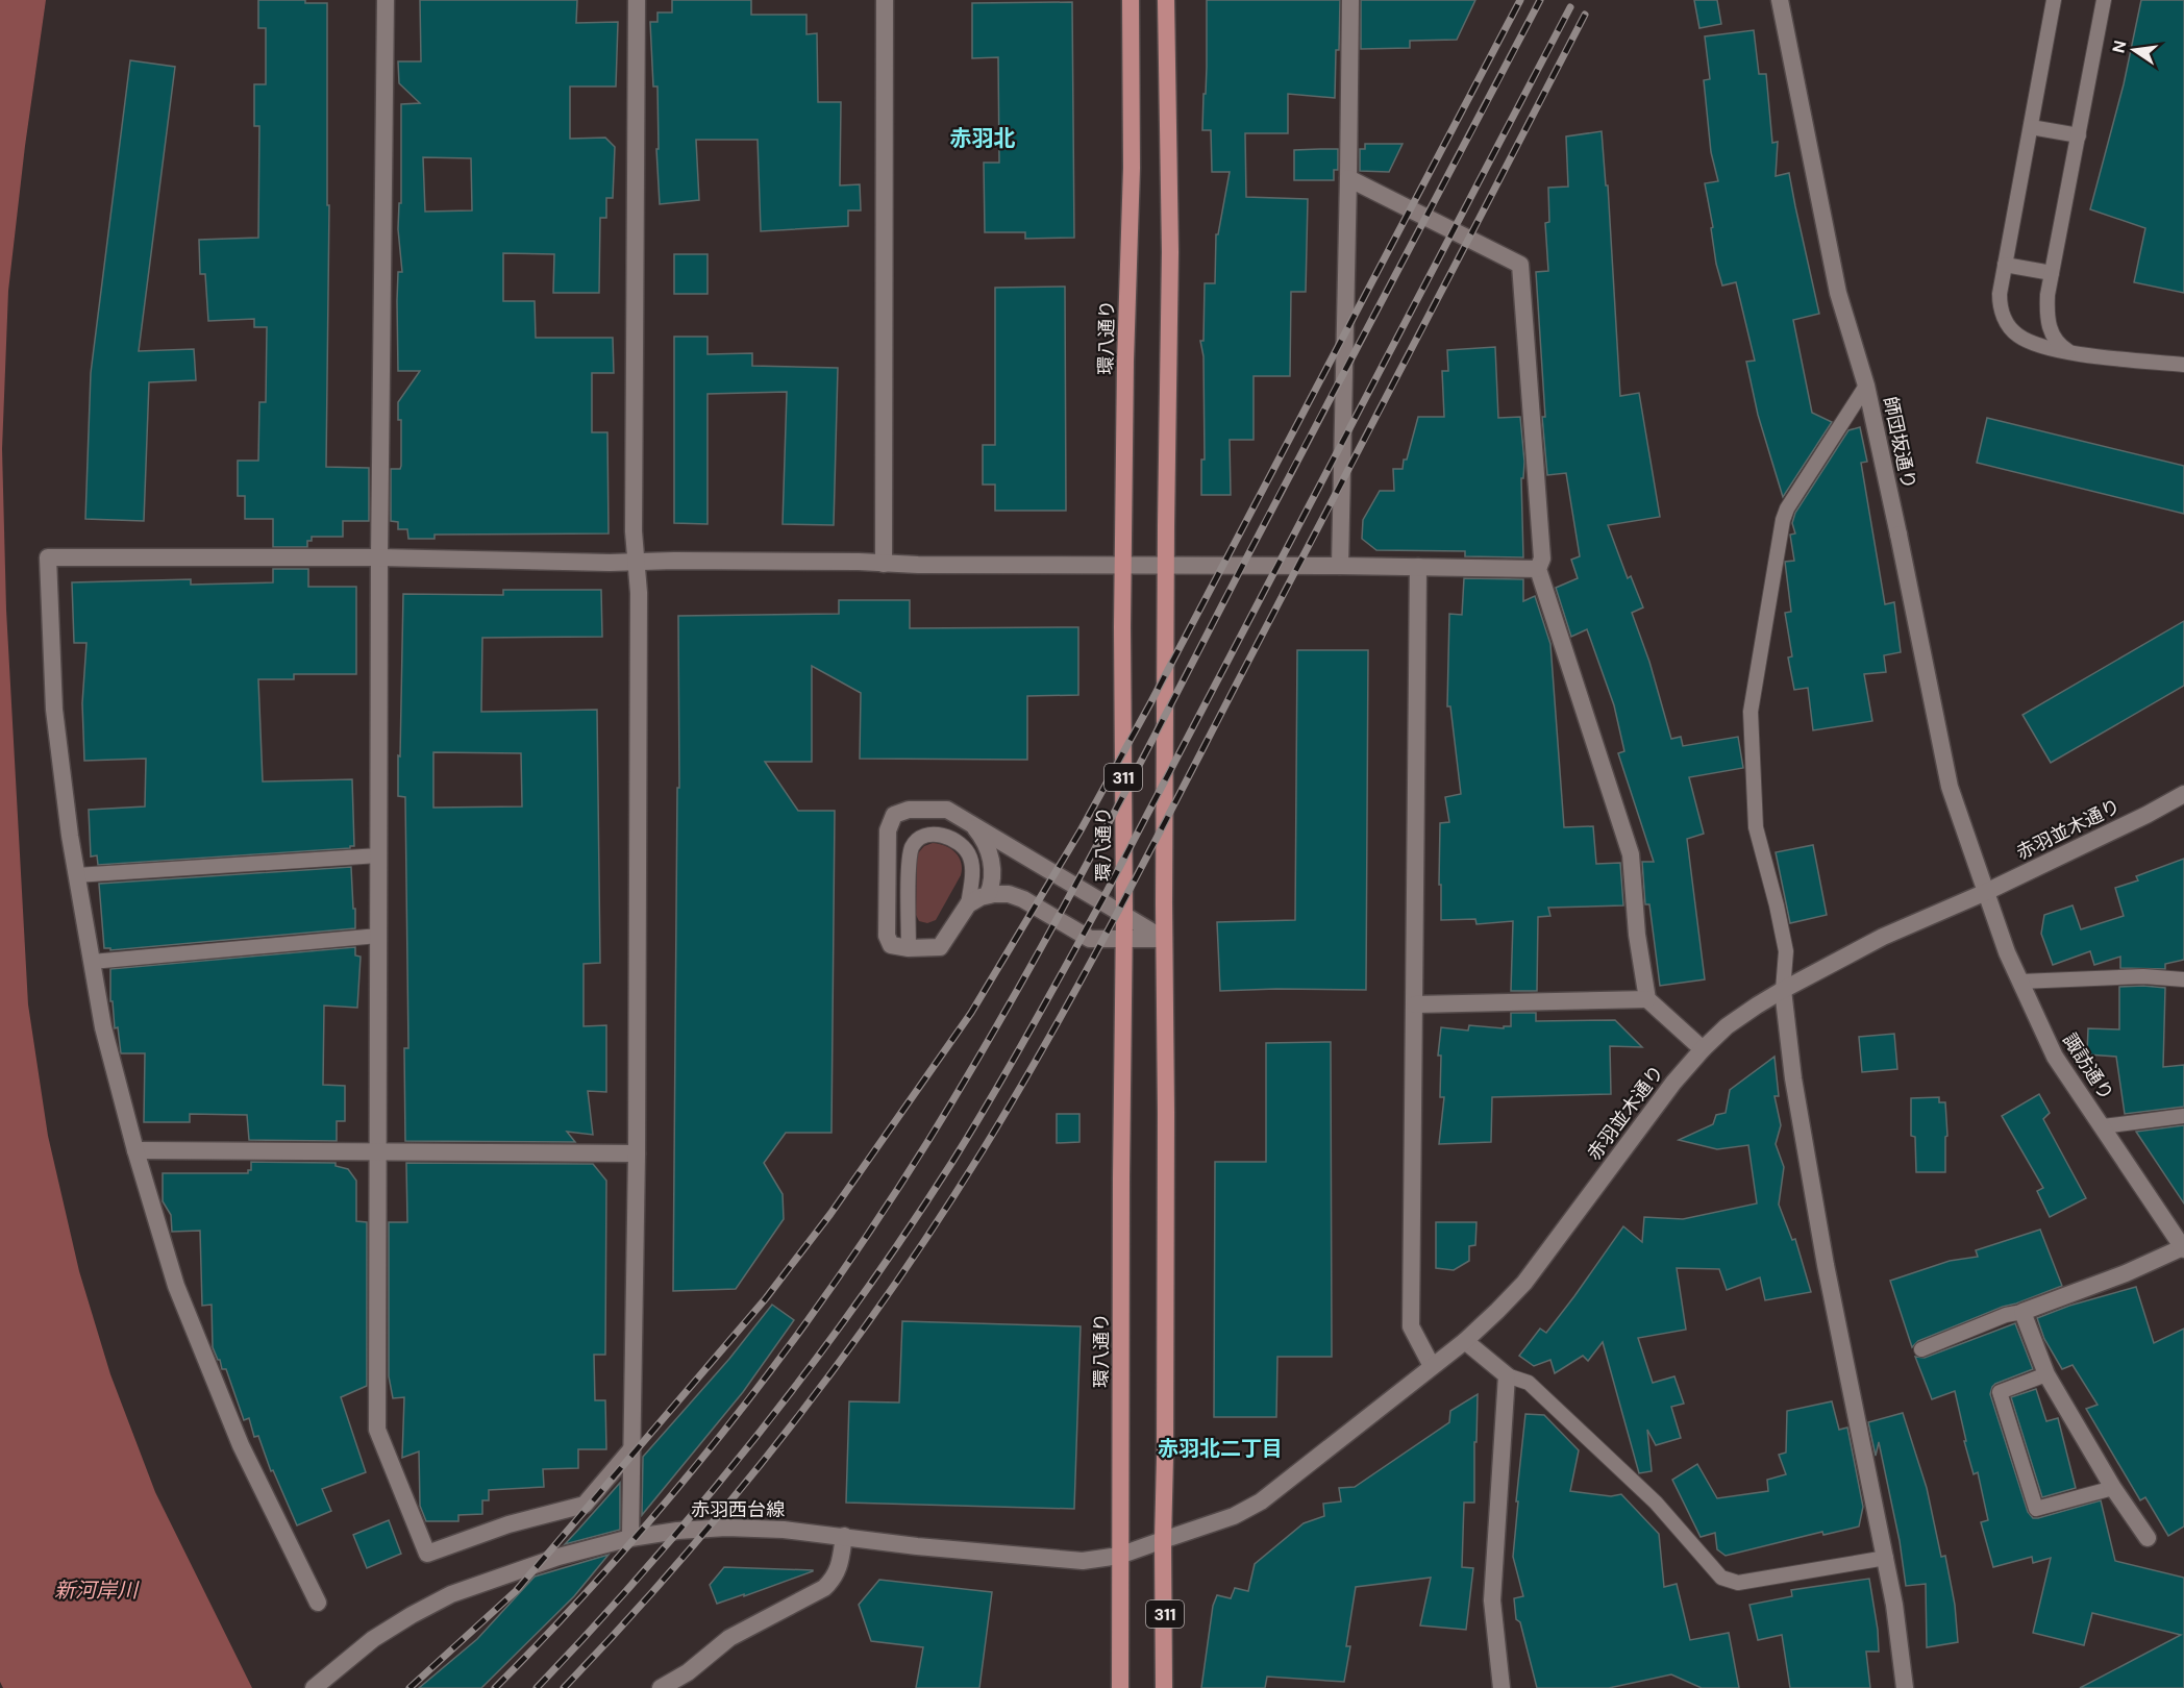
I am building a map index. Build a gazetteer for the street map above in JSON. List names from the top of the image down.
{
  "streets": {
    "main road": ["環八通り", "311"],
    "street": [
      "師団坂通り",
      "赤羽並木通り",
      "諏訪通り",
      "赤羽西台線"
    ]
  },
  "crossings": [
    ["環八通り", "赤羽西台線"],
    ["師団坂通り", "赤羽並木通り"],
    ["師団坂通り", "諏訪通り"],
    ["311", "赤羽並木通り"],
    ["311", "赤羽西台線"],
    ["赤羽並木通り", "諏訪通り"],
    ["赤羽並木通り", "赤羽西台線"]
  ],
  "districts": ["赤羽北", "赤羽北二丁目"],
  "water": ["新河岸川"],
  "north": "left"
}
